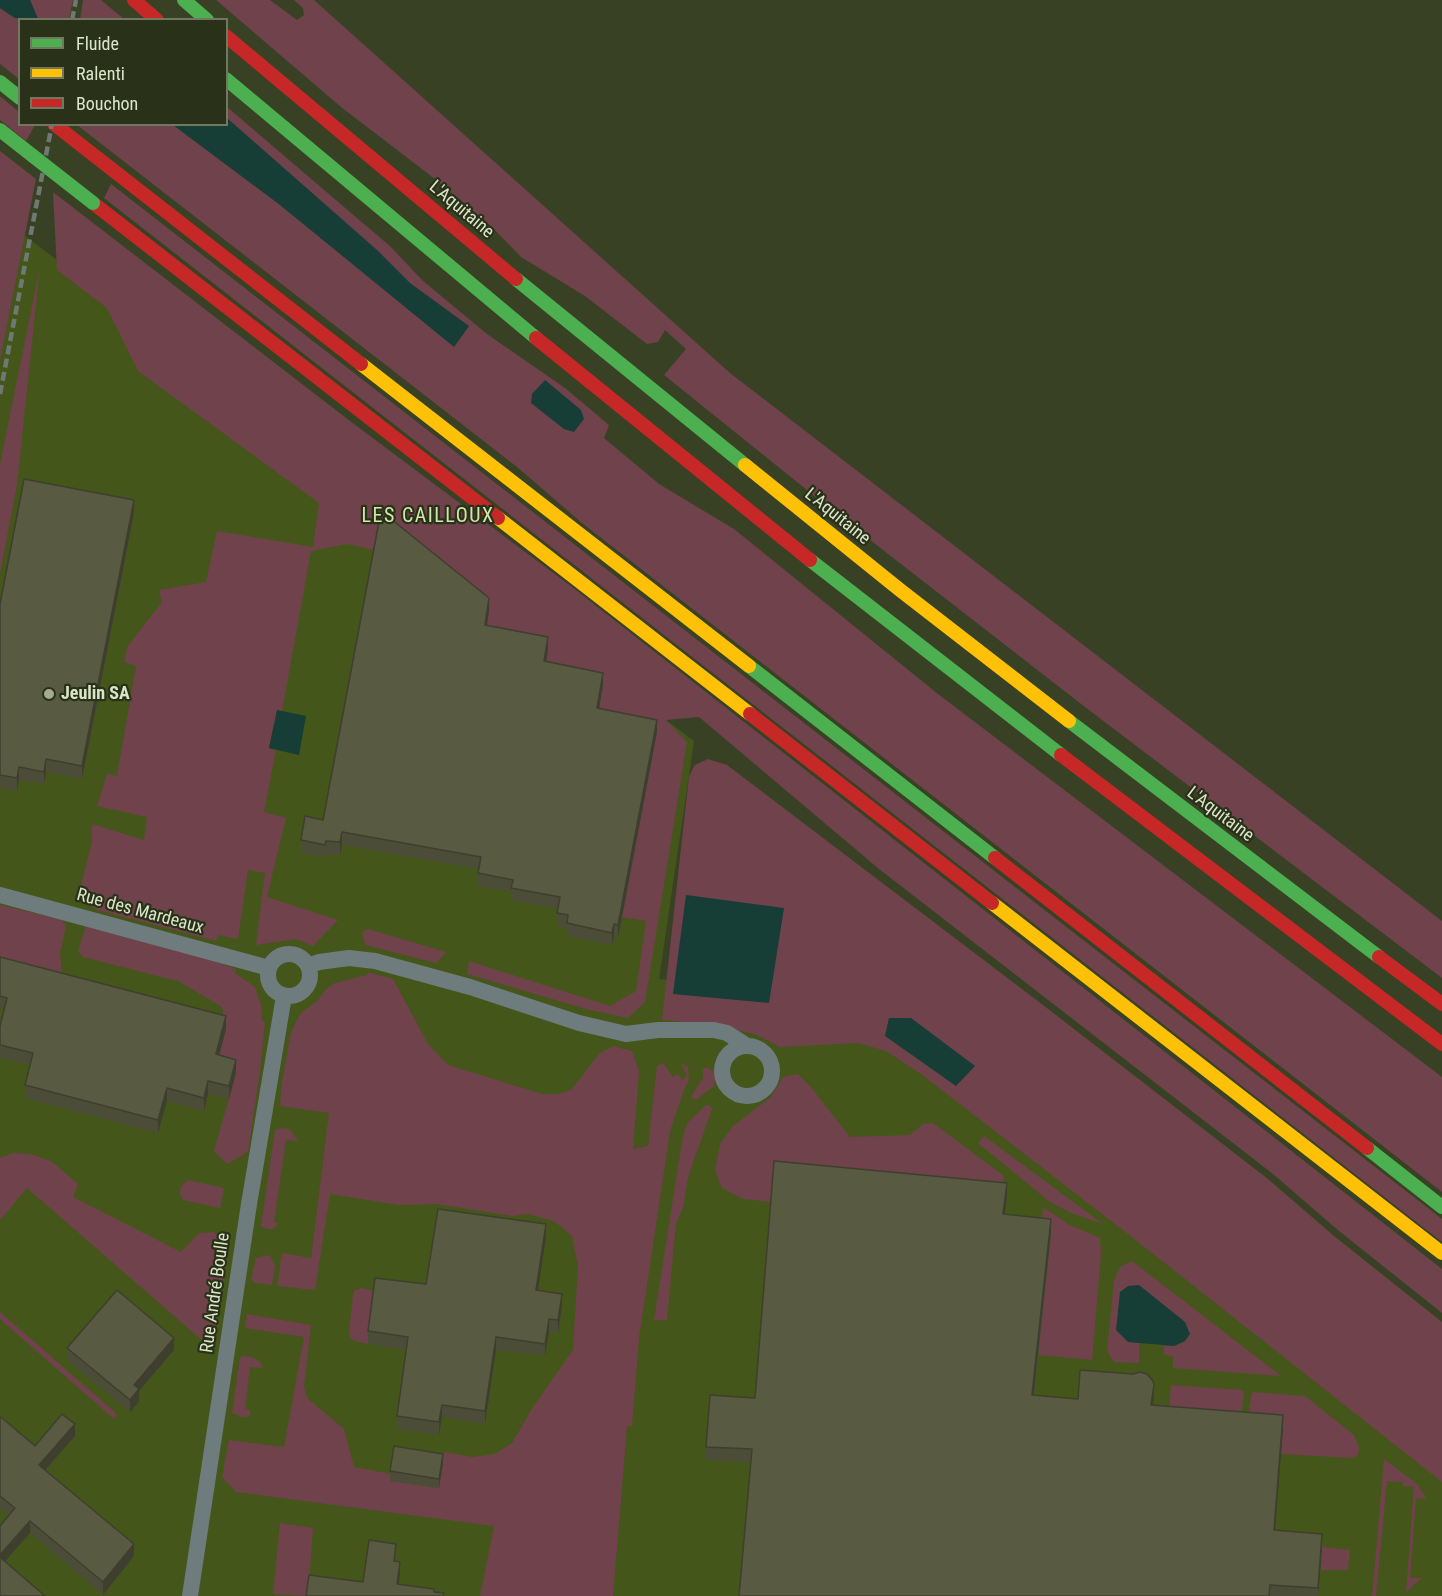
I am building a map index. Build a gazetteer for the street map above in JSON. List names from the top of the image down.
{
  "streets": {
    "main road": ["L'Aquitaine"],
    "street": ["Rue des Mardeaux", "Rue André Boulle"]
  },
  "crossings": [
    ["Rue des Mardeaux", "Rue André Boulle"]
  ],
  "districts": ["LES CAILLOUX"],
  "places": ["Jeulin SA"],
  "legend": ["Fluide", "Ralenti", "Bouchon"]
}
